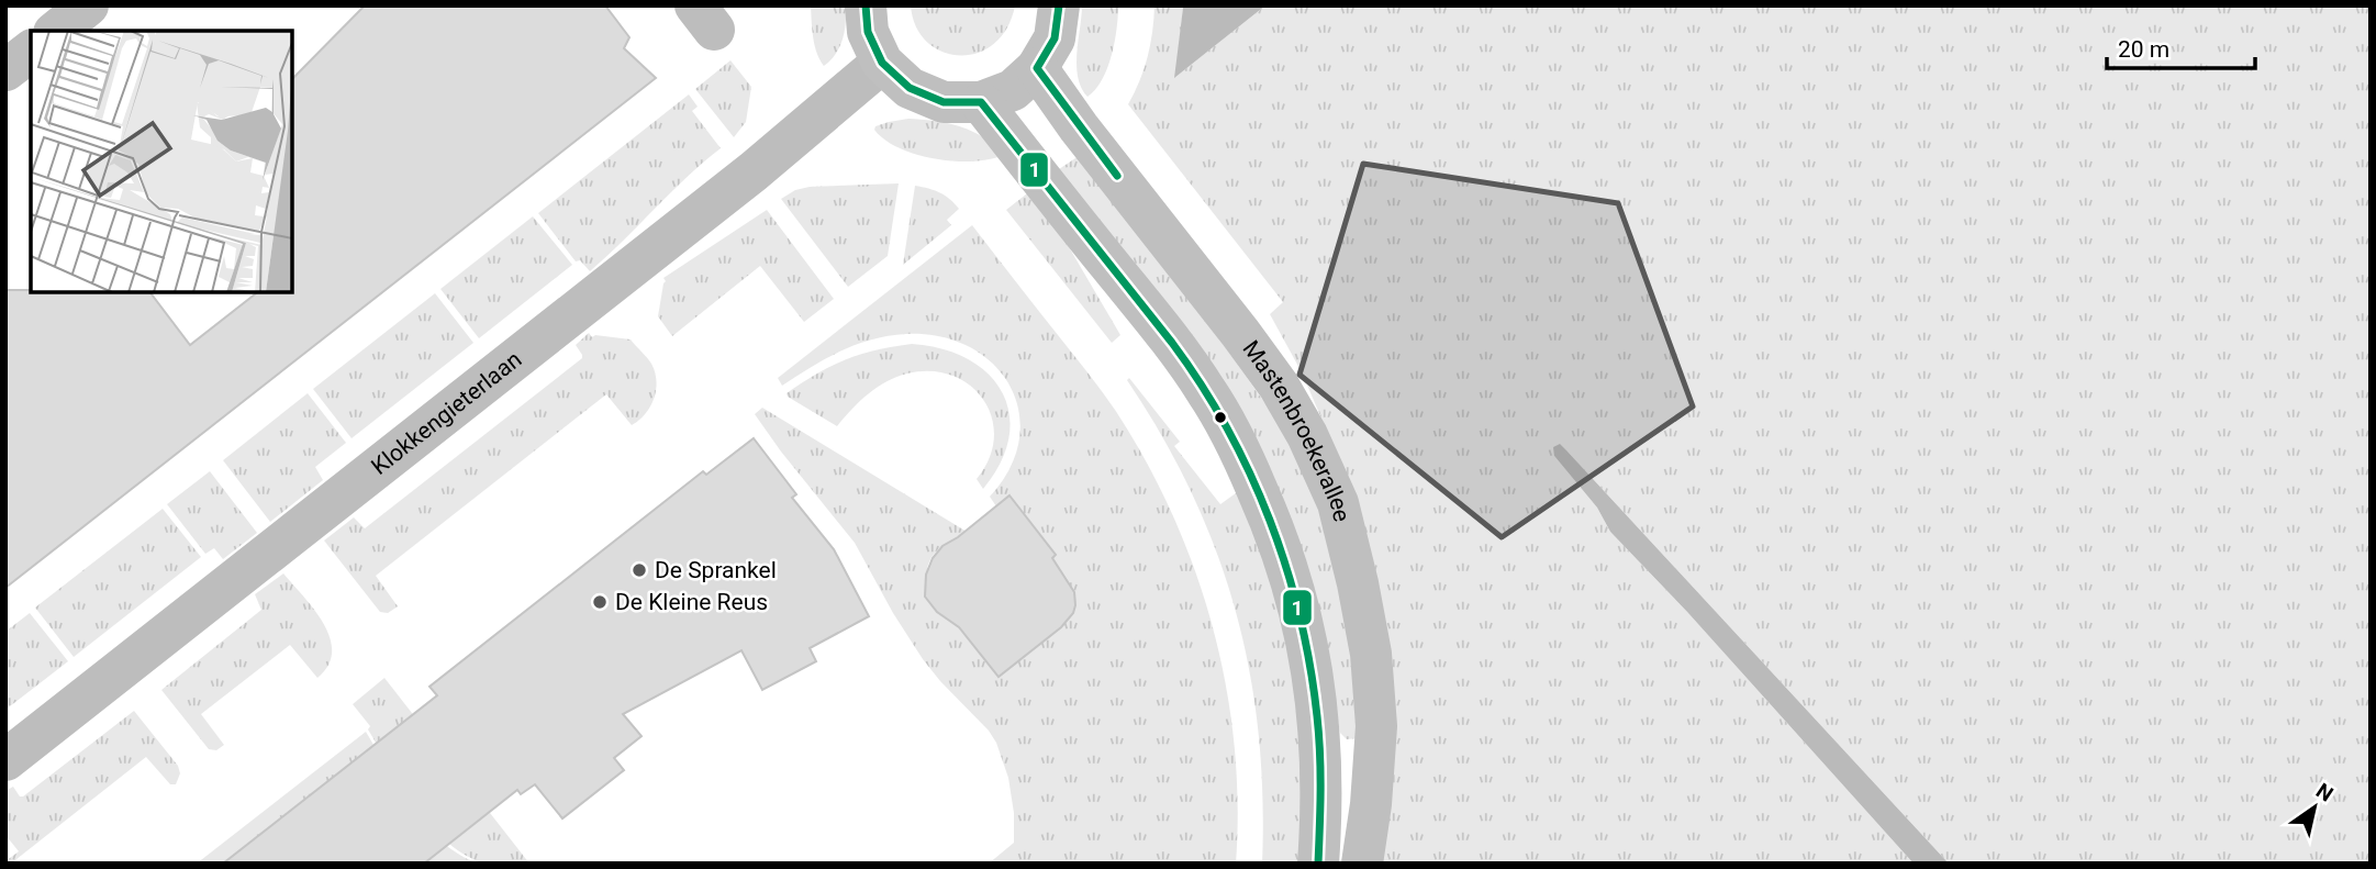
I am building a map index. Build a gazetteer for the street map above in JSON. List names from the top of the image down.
{
  "streets": {
    "main road": ["Mastenbroekerallee"],
    "street": ["Klokkengieterlaan"]
  },
  "places": ["De Sprankel", "De Kleine Reus"],
  "lines": ["transit line 1"],
  "scale_bar": "20 m",
  "north": "top right"
}
